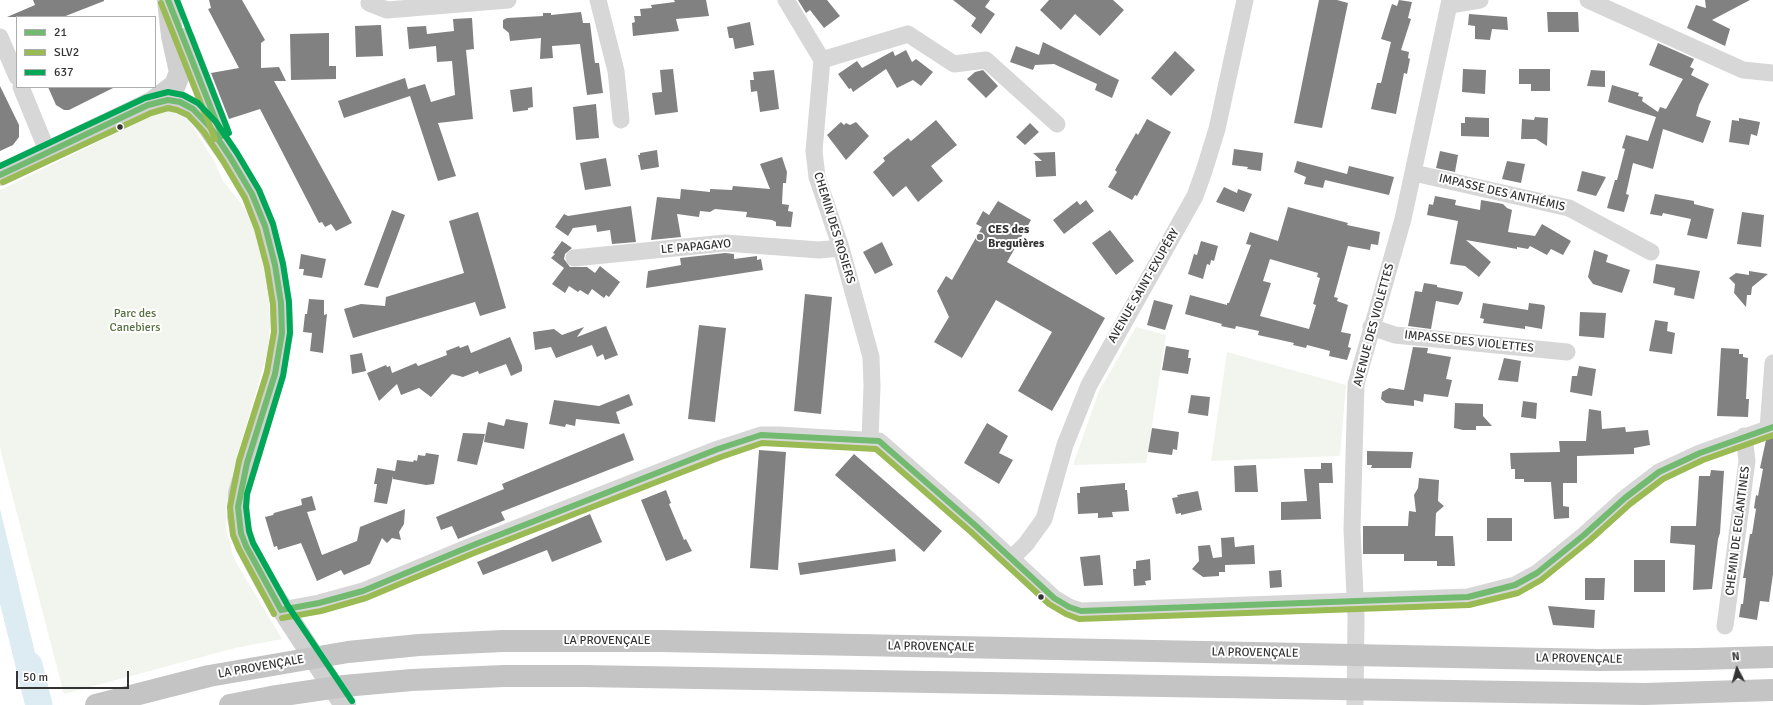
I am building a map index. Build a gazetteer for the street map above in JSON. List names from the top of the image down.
{
  "streets": {
    "highway": ["LA PROVENÇALE"],
    "street": [
      "IMPASSE DES ANTHÉMIS",
      "CHEMIN DES ROSIERS",
      "LE PAPAGAYO",
      "AVENUE SAINT-EXUPÉRY",
      "AVENUE DES VIOLETTES",
      "IMPASSE DES VIOLETTES",
      "CHEMIN DE EGLANTINES"
    ]
  },
  "crossings": [
    ["IMPASSE DES ANTHÉMIS", "AVENUE DES VIOLETTES"],
    ["CHEMIN DES ROSIERS", "LE PAPAGAYO"],
    ["AVENUE DES VIOLETTES", "IMPASSE DES VIOLETTES"]
  ],
  "parks": ["Parc des Canebiers"],
  "places": ["CES des Breguières"],
  "lines": ["transit line 21", "transit line 637", "transit line SLV2"],
  "legend": ["21", "SLV2", "637"],
  "scale_bar": "50 m",
  "north": "top"
}
